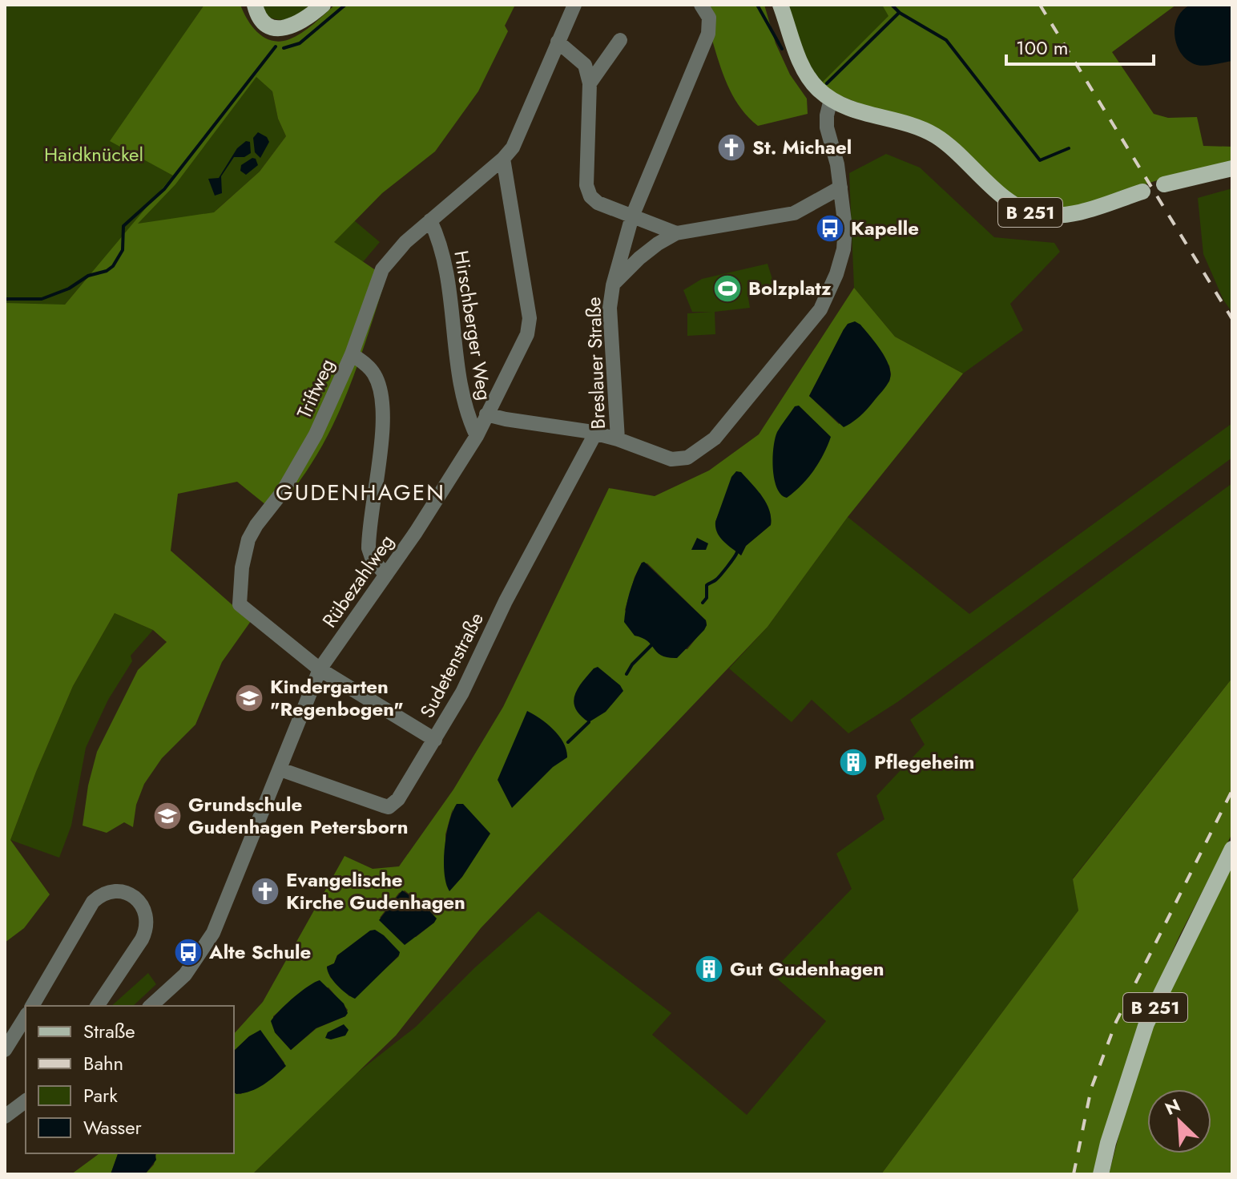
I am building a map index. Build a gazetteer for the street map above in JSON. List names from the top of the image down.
{
  "streets": {
    "main road": ["B 251"],
    "street": [
      "Hirschberger Weg",
      "Breslauer Straße",
      "Triftweg",
      "Rübezahlweg",
      "Sudetenstraße"
    ]
  },
  "crossings": [
    ["Hirschberger Weg", "Triftweg"],
    ["Hirschberger Weg", "Rübezahlweg"],
    ["Triftweg", "Rübezahlweg"],
    ["Triftweg", "Sudetenstraße"],
    ["Rübezahlweg", "Sudetenstraße"]
  ],
  "districts": ["GUDENHAGEN"],
  "parks": ["Haidknückel"],
  "places": {
    "church": ["St. Michael", "Evangelische Kirche Gudenhagen"],
    "bus stop": ["Kapelle", "Alte Schule"],
    "sports": ["Bolzplatz"],
    "school or university": ["Kindergarten \"Regenbogen\"", "Grundschule Gudenhagen Petersborn"],
    "building": ["Pflegeheim", "Gut Gudenhagen"]
  },
  "legend": [
    "Straße",
    "Bahn",
    "Park",
    "Wasser"
  ],
  "scale_bar": "100 m",
  "north": "top left"
}
